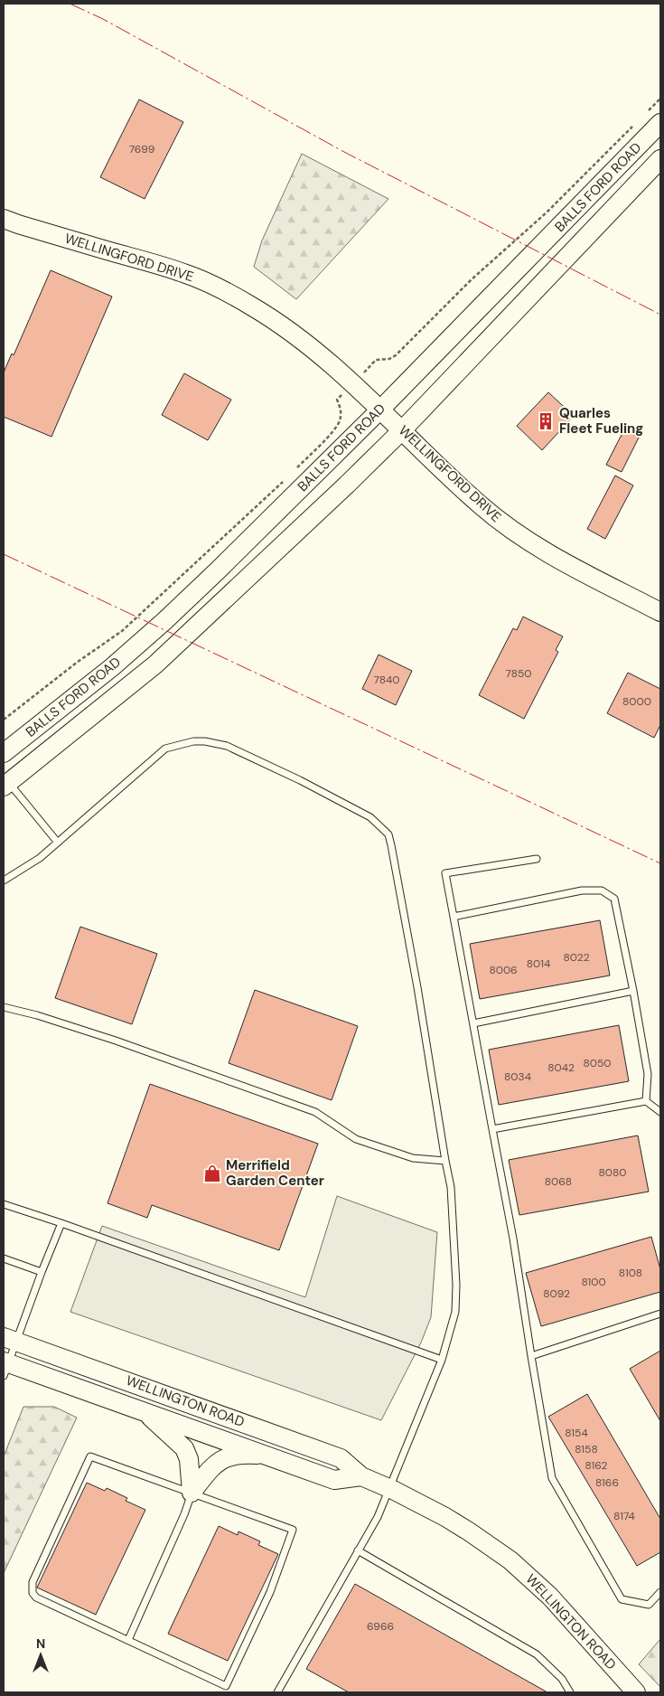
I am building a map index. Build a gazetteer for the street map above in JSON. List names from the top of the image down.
{
  "streets": {
    "main road": ["BALLS FORD ROAD", "WELLINGFORD DRIVE", "WELLINGTON ROAD"]
  },
  "crossings": [
    ["BALLS FORD ROAD", "WELLINGFORD DRIVE"]
  ],
  "places": {
    "building": ["Quarles Fleet Fueling"],
    "shop": ["Merrifield Garden Center"]
  },
  "house_numbers": [
    "7699",
    "7850",
    "7840",
    "8000",
    "8022",
    "8014",
    "8006",
    "8050",
    "8042",
    "8034",
    "8080",
    "8068",
    "8108",
    "8100",
    "8092",
    "8154",
    "8158",
    "8162",
    "8166",
    "8174",
    "6966"
  ],
  "north": "top"
}
